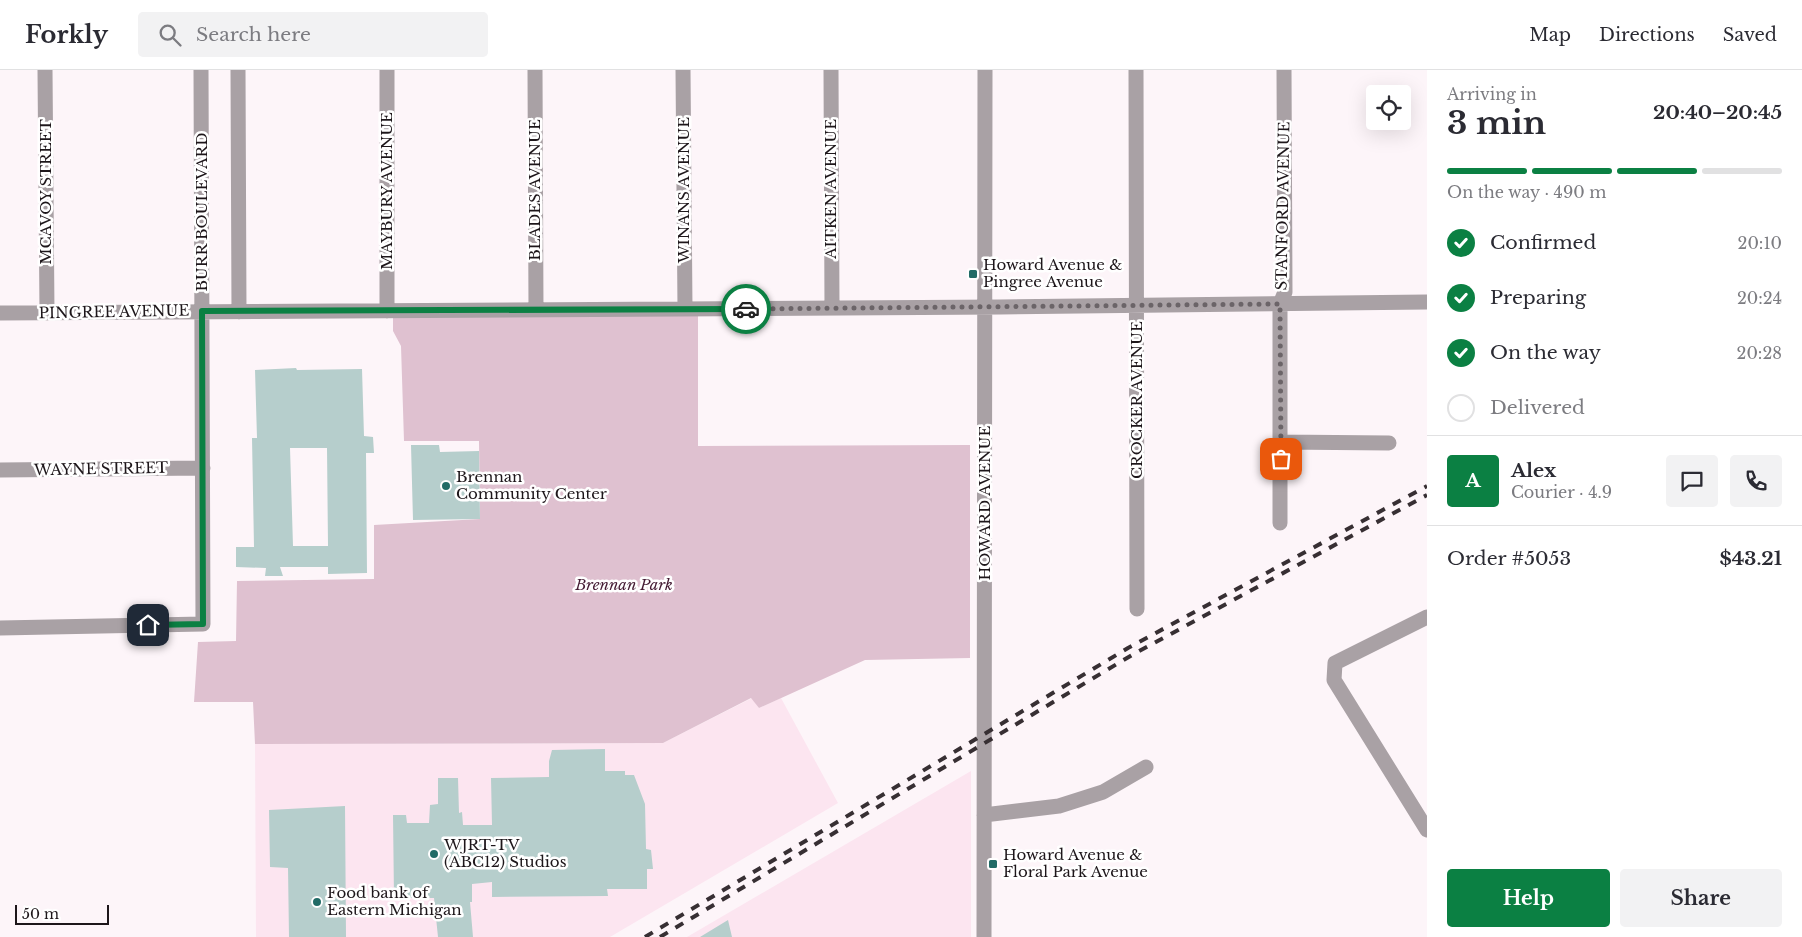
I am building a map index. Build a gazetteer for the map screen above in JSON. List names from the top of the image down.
{
  "streets": {
    "street": [
      "AITKEN AVENUE",
      "BLADES AVENUE",
      "WINANS AVENUE",
      "MAYBURY AVENUE",
      "MCAVOY STREET",
      "STANFORD AVENUE",
      "BURR BOULEVARD",
      "PINGREE AVENUE",
      "CROCKER AVENUE",
      "WAYNE STREET",
      "HOWARD AVENUE"
    ]
  },
  "crossings": [
    ["AITKEN AVENUE", "PINGREE AVENUE"],
    ["BLADES AVENUE", "PINGREE AVENUE"],
    ["WINANS AVENUE", "PINGREE AVENUE"],
    ["MAYBURY AVENUE", "PINGREE AVENUE"],
    ["MCAVOY STREET", "PINGREE AVENUE"],
    ["STANFORD AVENUE", "PINGREE AVENUE"],
    ["BURR BOULEVARD", "PINGREE AVENUE"],
    ["BURR BOULEVARD", "WAYNE STREET"],
    ["PINGREE AVENUE", "CROCKER AVENUE"],
    ["PINGREE AVENUE", "HOWARD AVENUE"]
  ],
  "parks": ["Brennan Park"],
  "places": {
    "transit": ["Howard Avenue & Pingree Avenue", "Howard Avenue & Floral Park Avenue"],
    "other": ["Brennan Community Center", "WJRT-TV (ABC12) Studios", "Food bank of Eastern Michigan"]
  },
  "scale_bar": "50 m",
  "page": {
    "header": "Forkly",
    "search": "Search here",
    "nav": ["Map", "Directions", "Saved"],
    "heading": ["3 min", "Arriving in", "20:40–20:45"],
    "panel": [
      "Alex",
      "Courier · 4.9",
      "Order #5053",
      "$43.21"
    ],
    "bar": "On the way · 490 m",
    "list": [
      ["Confirmed", "20:10"],
      ["Preparing", "20:24"],
      ["On the way", "20:28"],
      "Delivered"
    ],
    "round": "A",
    "buttons": ["Help", "Share"],
    "scale": "50 m"
  }
}
